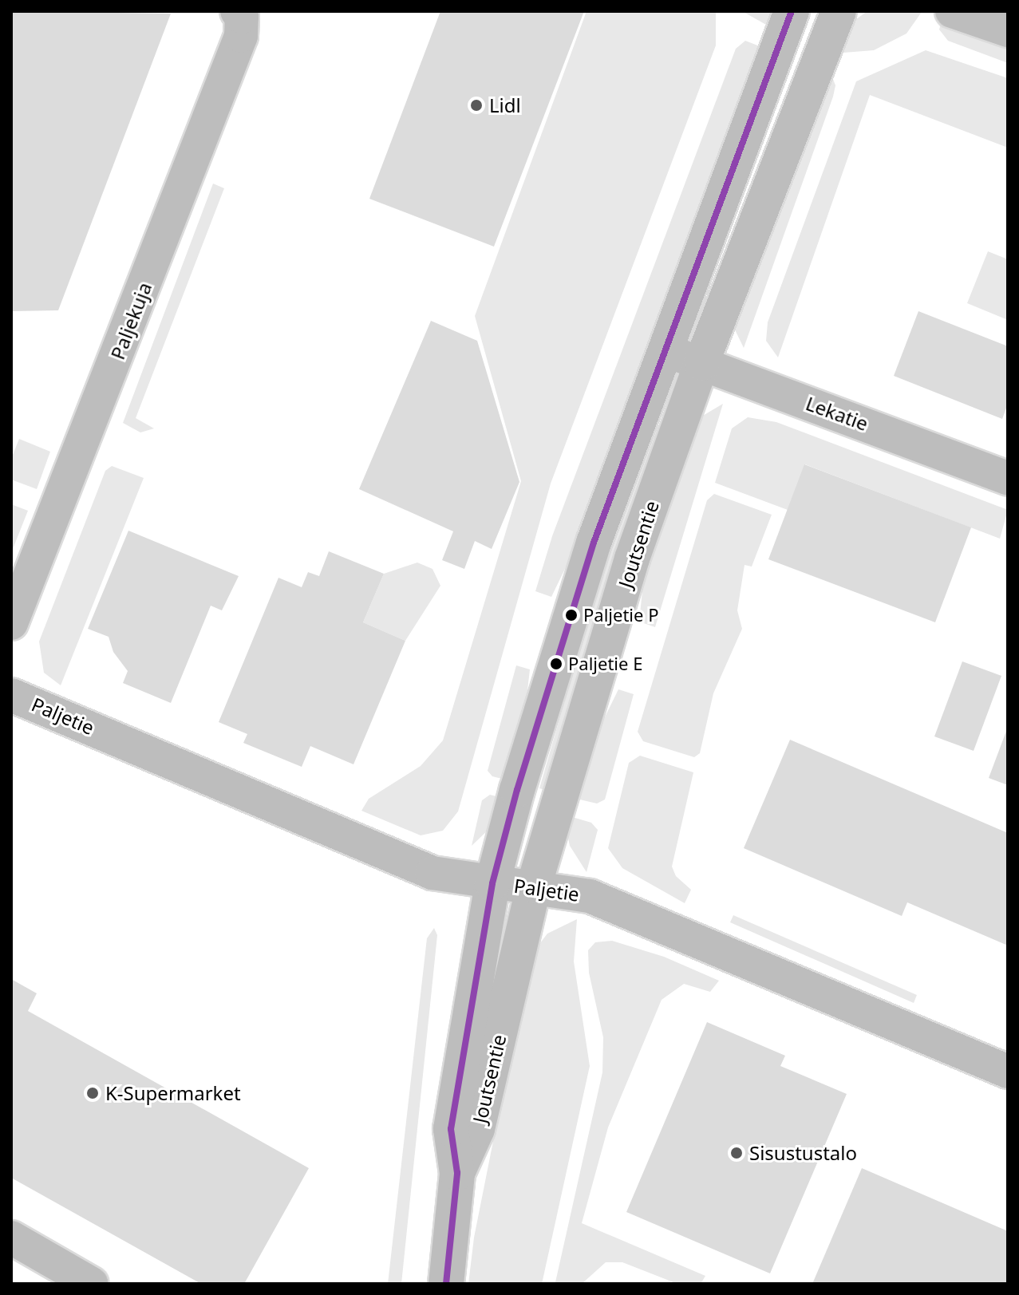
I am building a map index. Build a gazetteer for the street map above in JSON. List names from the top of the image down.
{
  "streets": {
    "main road": ["Joutsentie"],
    "street": ["Paljekuja", "Lekatie", "Paljetie"]
  },
  "crossings": [
    ["Lekatie", "Joutsentie"],
    ["Joutsentie", "Paljetie"]
  ],
  "places": [
    "Lidl",
    "Paljetie P",
    "Paljetie E",
    "K-Supermarket",
    "Sisustustalo"
  ]
}
